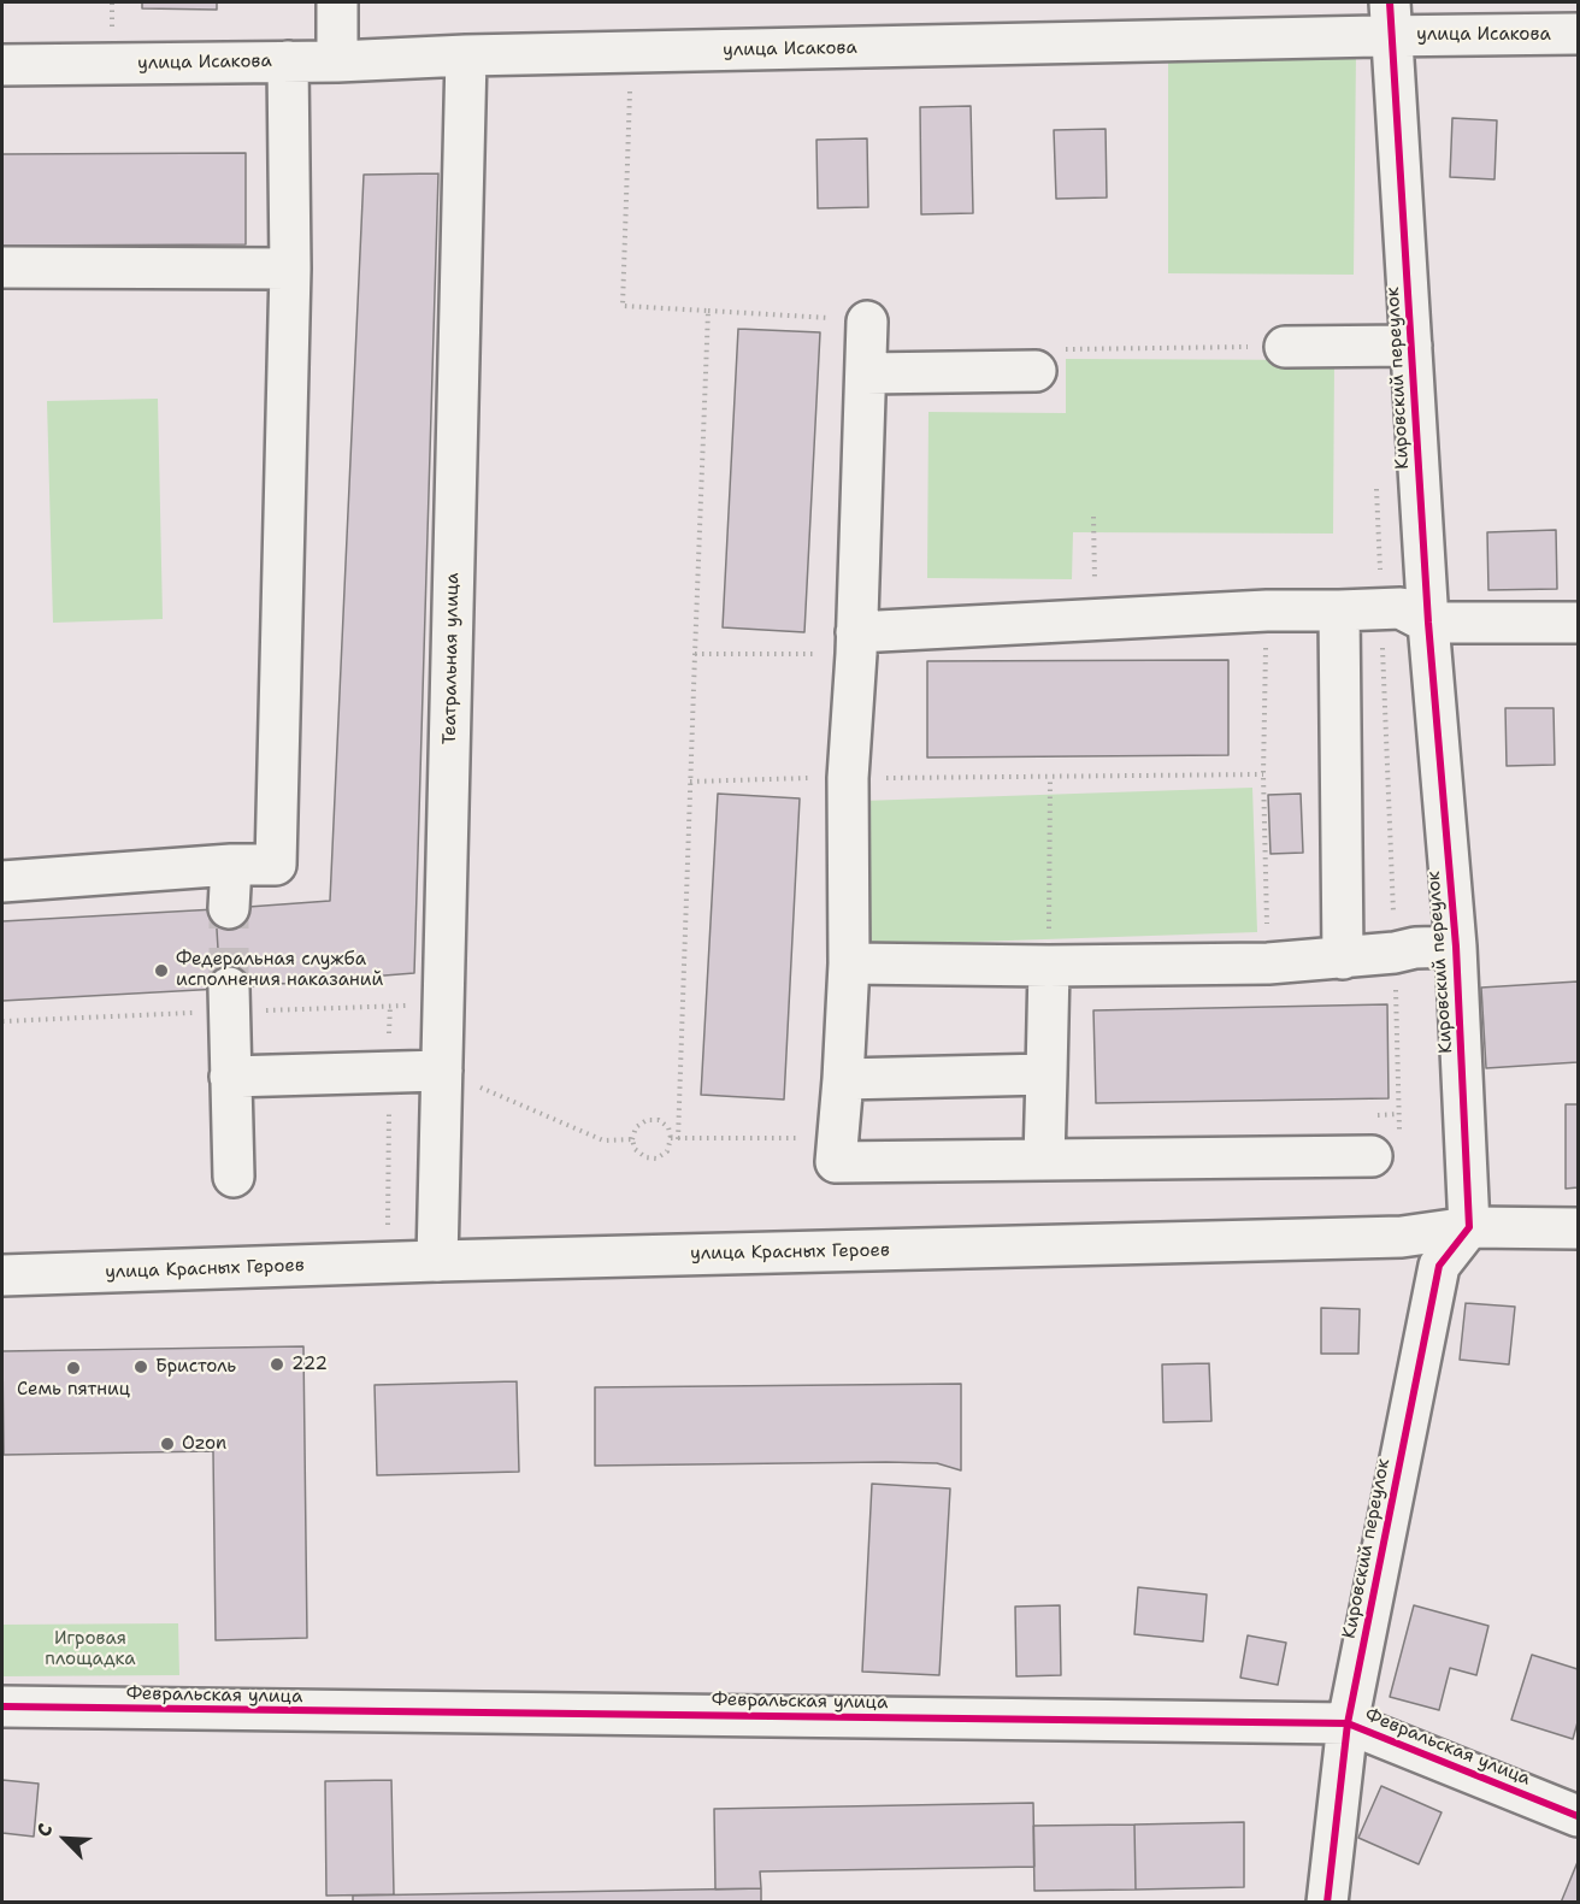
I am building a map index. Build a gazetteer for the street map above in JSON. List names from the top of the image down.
{
  "streets": {
    "street": [
      "улица Исакова",
      "Кировский переулок",
      "Театральная улица",
      "улица Красных Героев",
      "Февральская улица"
    ]
  },
  "crossings": [
    ["улица Исакова", "Кировский переулок"],
    ["улица Исакова", "Театральная улица"],
    ["Кировский переулок", "улица Красных Героев"],
    ["Кировский переулок", "Февральская улица"],
    ["Театральная улица", "улица Красных Героев"]
  ],
  "parks": ["Игровая площадка"],
  "places": [
    "Федеральная служба исполнения наказаний",
    "222",
    "Бристоль",
    "Семь пятниц",
    "Ozon"
  ],
  "north": "top left"
}
